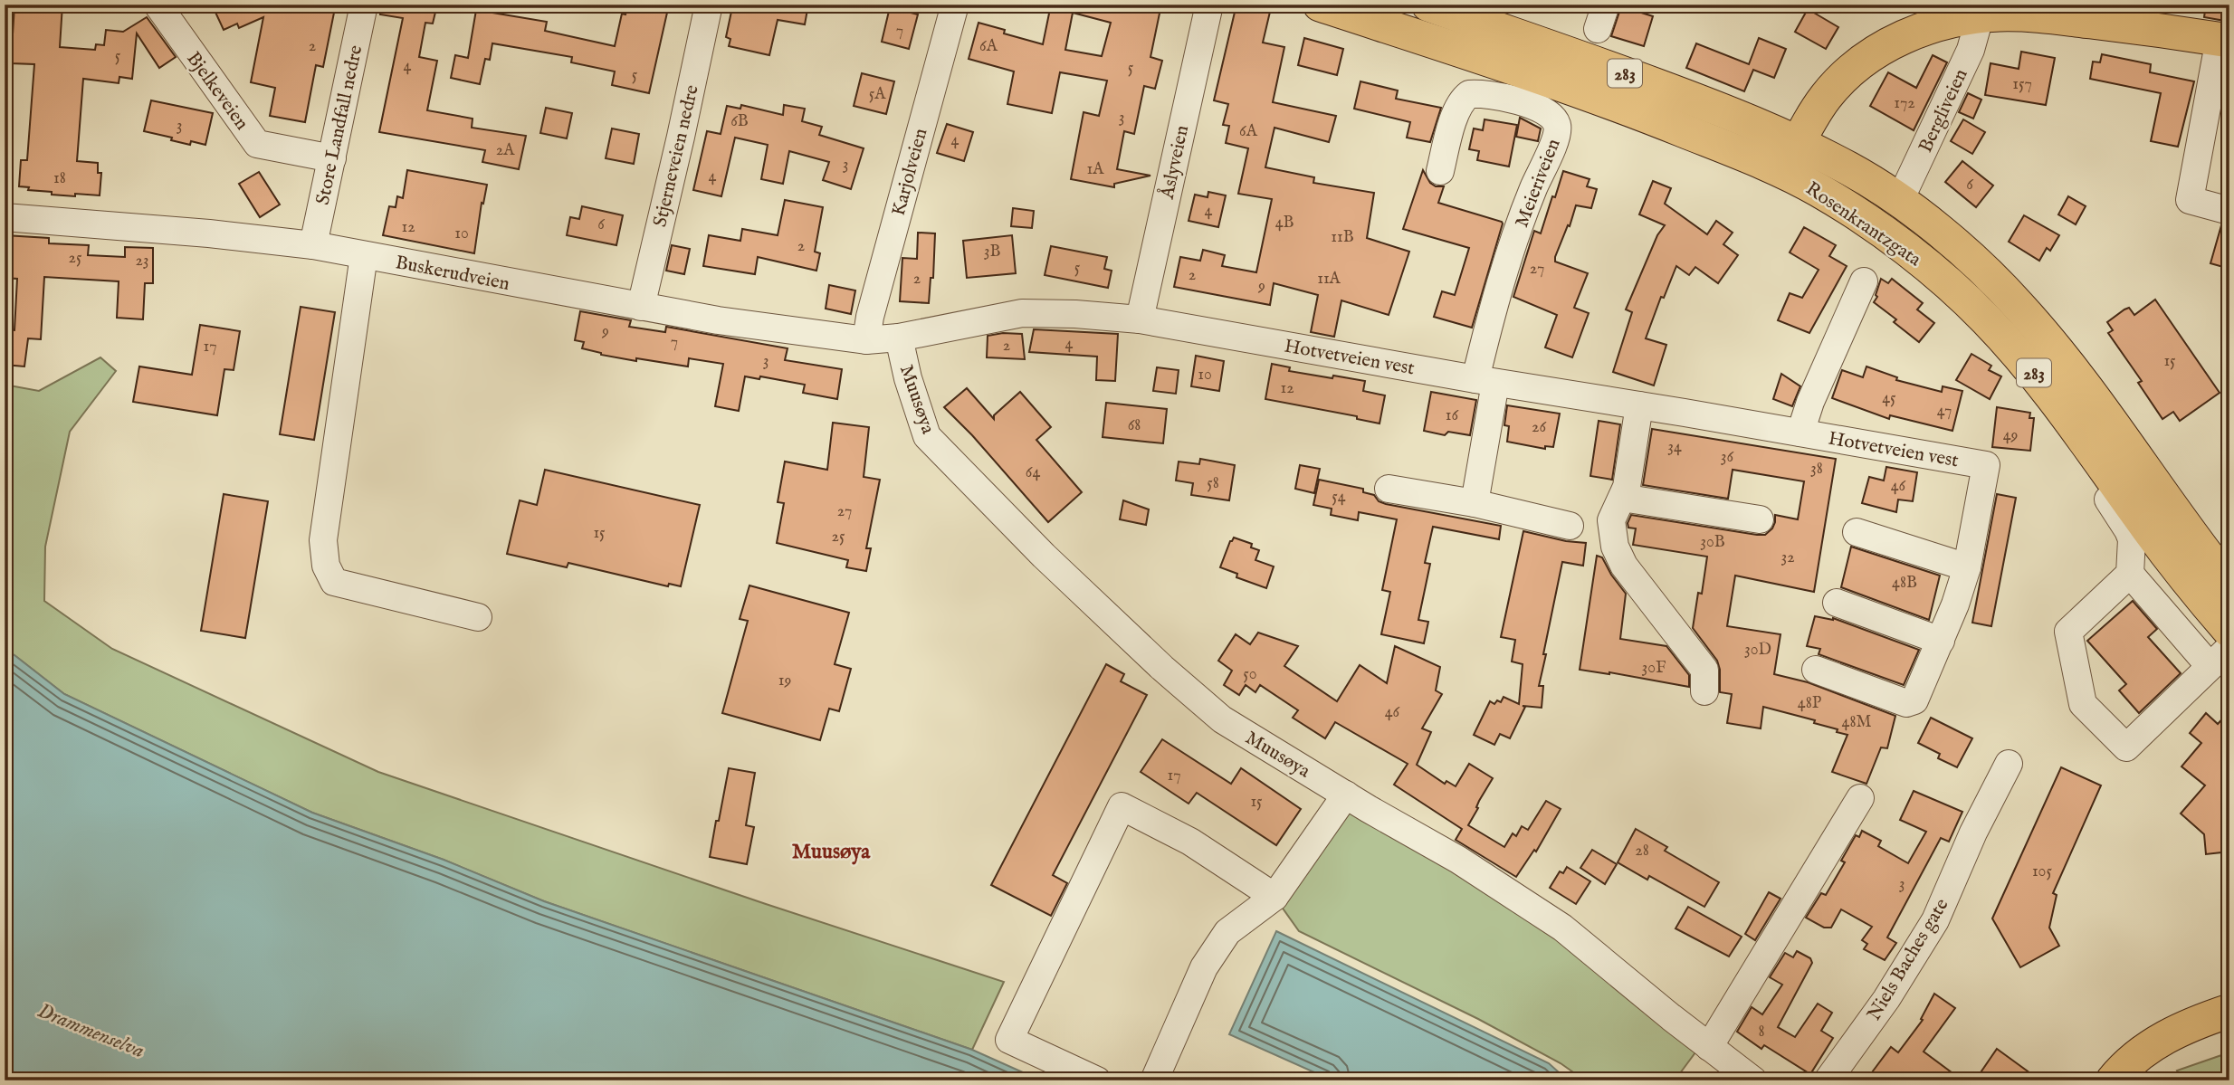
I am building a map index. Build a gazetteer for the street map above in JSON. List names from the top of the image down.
{
  "streets": {
    "main road": ["283", "Rosenkrantzgata"],
    "street": [
      "Bjelkeveien",
      "Bergliveien",
      "Store Landfall nedre",
      "Stjerneveien nedre",
      "Åslyveien",
      "Karjolveien",
      "Meieriveien",
      "Buskerudveien",
      "Hotvetveien vest",
      "Muusøya",
      "Niels Baches gate"
    ]
  },
  "crossings": [
    ["Bjelkeveien", "Store Landfall nedre"],
    ["Bergliveien", "Rosenkrantzgata"],
    ["Store Landfall nedre", "Buskerudveien"],
    ["Stjerneveien nedre", "Buskerudveien"],
    ["Åslyveien", "Hotvetveien vest"],
    ["Karjolveien", "Buskerudveien"],
    ["Meieriveien", "Hotvetveien vest"],
    ["Buskerudveien", "Hotvetveien vest"],
    ["Buskerudveien", "Muusøya"],
    ["Hotvetveien vest", "Muusøya"]
  ],
  "districts": ["Muusøya"],
  "water": ["Drammenselva"],
  "house_numbers": [
    "7",
    "2",
    "6A",
    "5",
    "4",
    "5",
    "5",
    "157",
    "5A",
    "172",
    "3",
    "6B",
    "3",
    "6A",
    "4",
    "2A",
    "3",
    "1A",
    "4",
    "18",
    "6",
    "4",
    "4B",
    "6",
    "12",
    "10",
    "11B",
    "2",
    "3B",
    "25",
    "23",
    "5",
    "27",
    "2",
    "2",
    "11A",
    "9",
    "9",
    "7",
    "4",
    "2",
    "17",
    "3",
    "15",
    "10",
    "12",
    "45",
    "47",
    "16",
    "68",
    "26",
    "49",
    "34",
    "36",
    "38",
    "64",
    "58",
    "46",
    "54",
    "27",
    "15",
    "25",
    "30B",
    "32",
    "48B",
    "30D",
    "30F",
    "50",
    "19",
    "48P",
    "46",
    "48M",
    "17",
    "15",
    "28",
    "105",
    "3",
    "8"
  ]
}
